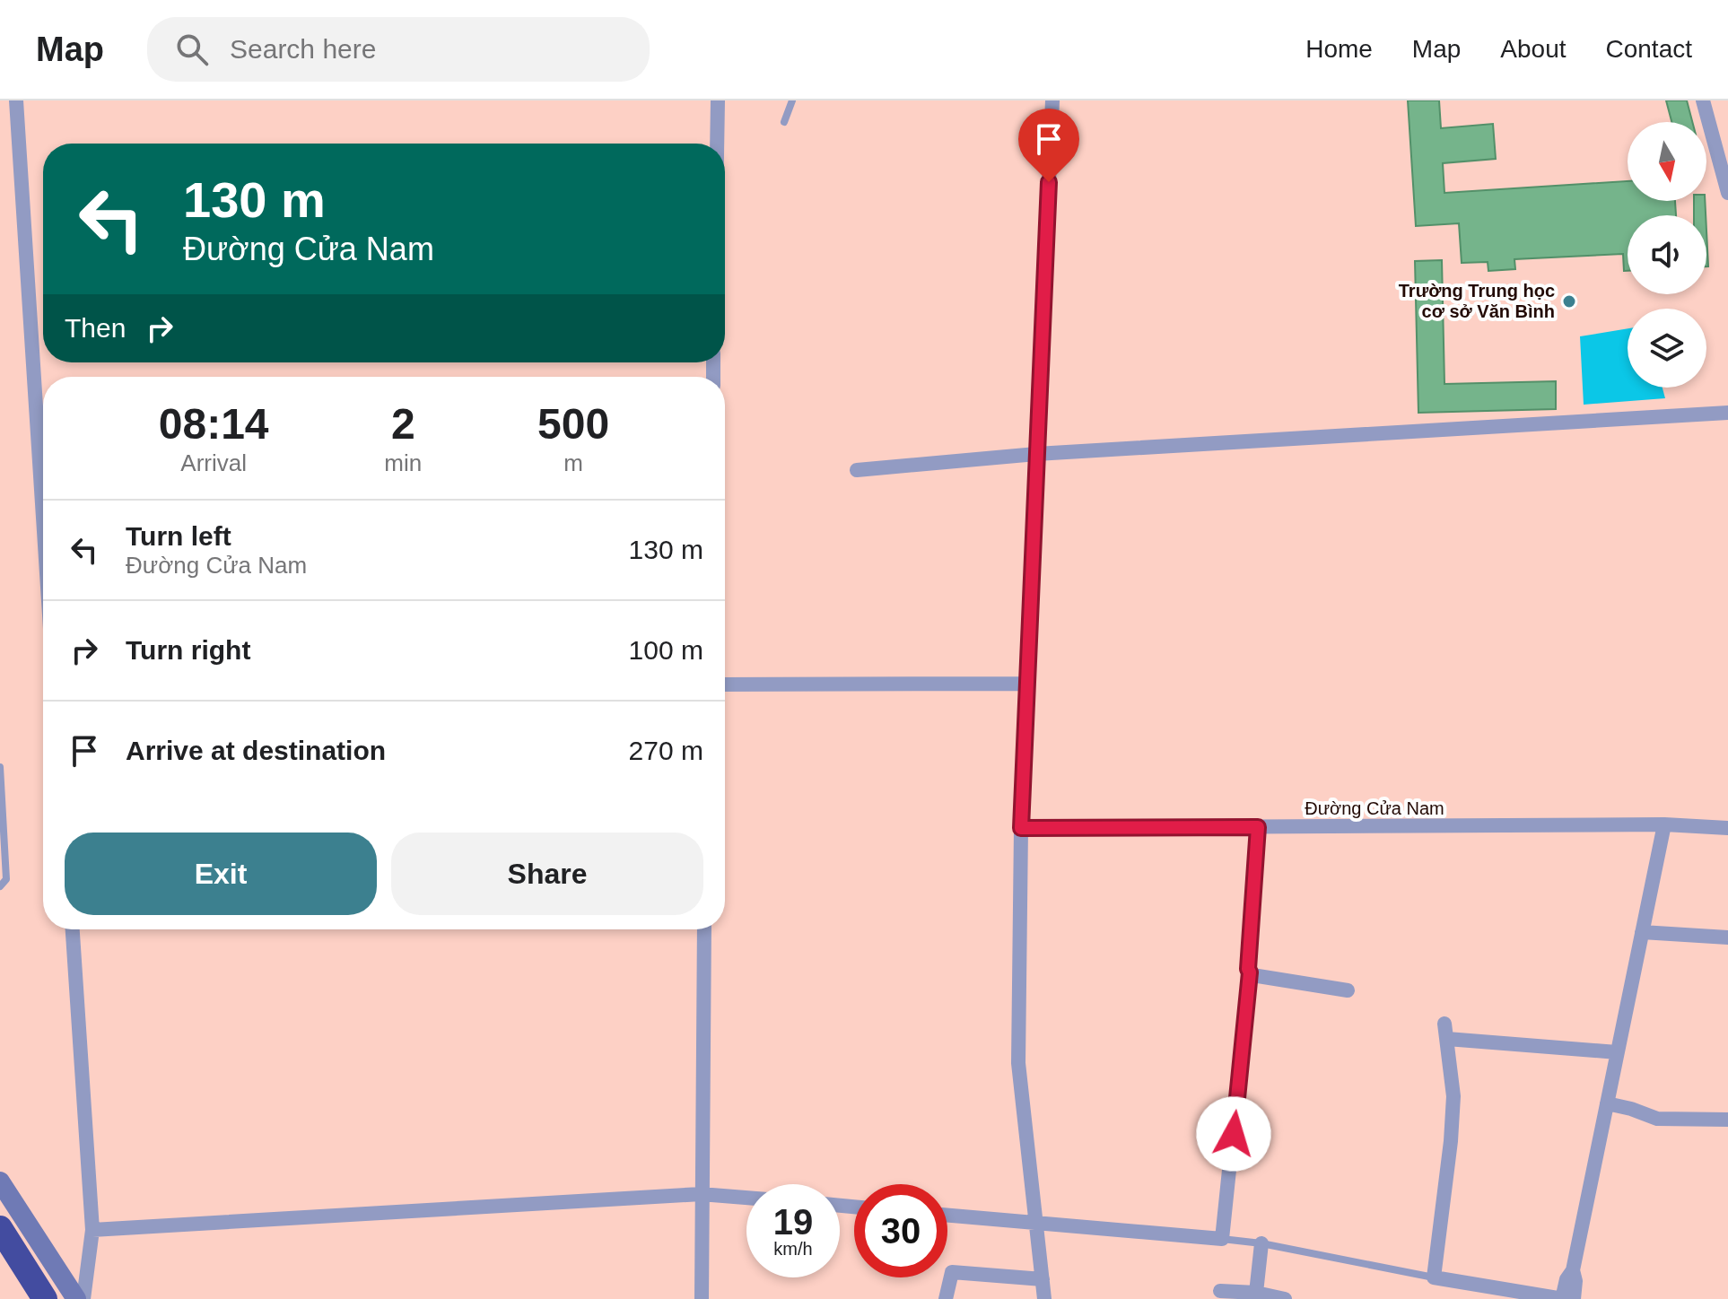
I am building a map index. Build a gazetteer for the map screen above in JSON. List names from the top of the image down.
{
  "streets": {
    "street": ["Đường Cửa Nam"]
  },
  "places": ["Trường Trung học cơ sở Văn Bình"],
  "north": "bottom",
  "page": {
    "header": "Map",
    "search": "Search here",
    "nav": [
      "Home",
      "Map",
      "About",
      "Contact"
    ],
    "turn": ["130 m", "Đường Cửa Nam"],
    "then": "Then",
    "eta": [
      "08:14",
      "Arrival",
      "2",
      "min",
      "500",
      "m"
    ],
    "list": [
      {
        "name": "Turn left",
        "note": "Đường Cửa Nam",
        "value": "130 m"
      },
      {
        "name": "Turn right",
        "value": "100 m"
      },
      {
        "name": "Arrive at destination",
        "value": "270 m"
      }
    ],
    "buttons": ["Exit", "Share"],
    "speed": "19 km/h",
    "limit": "30"
  }
}
